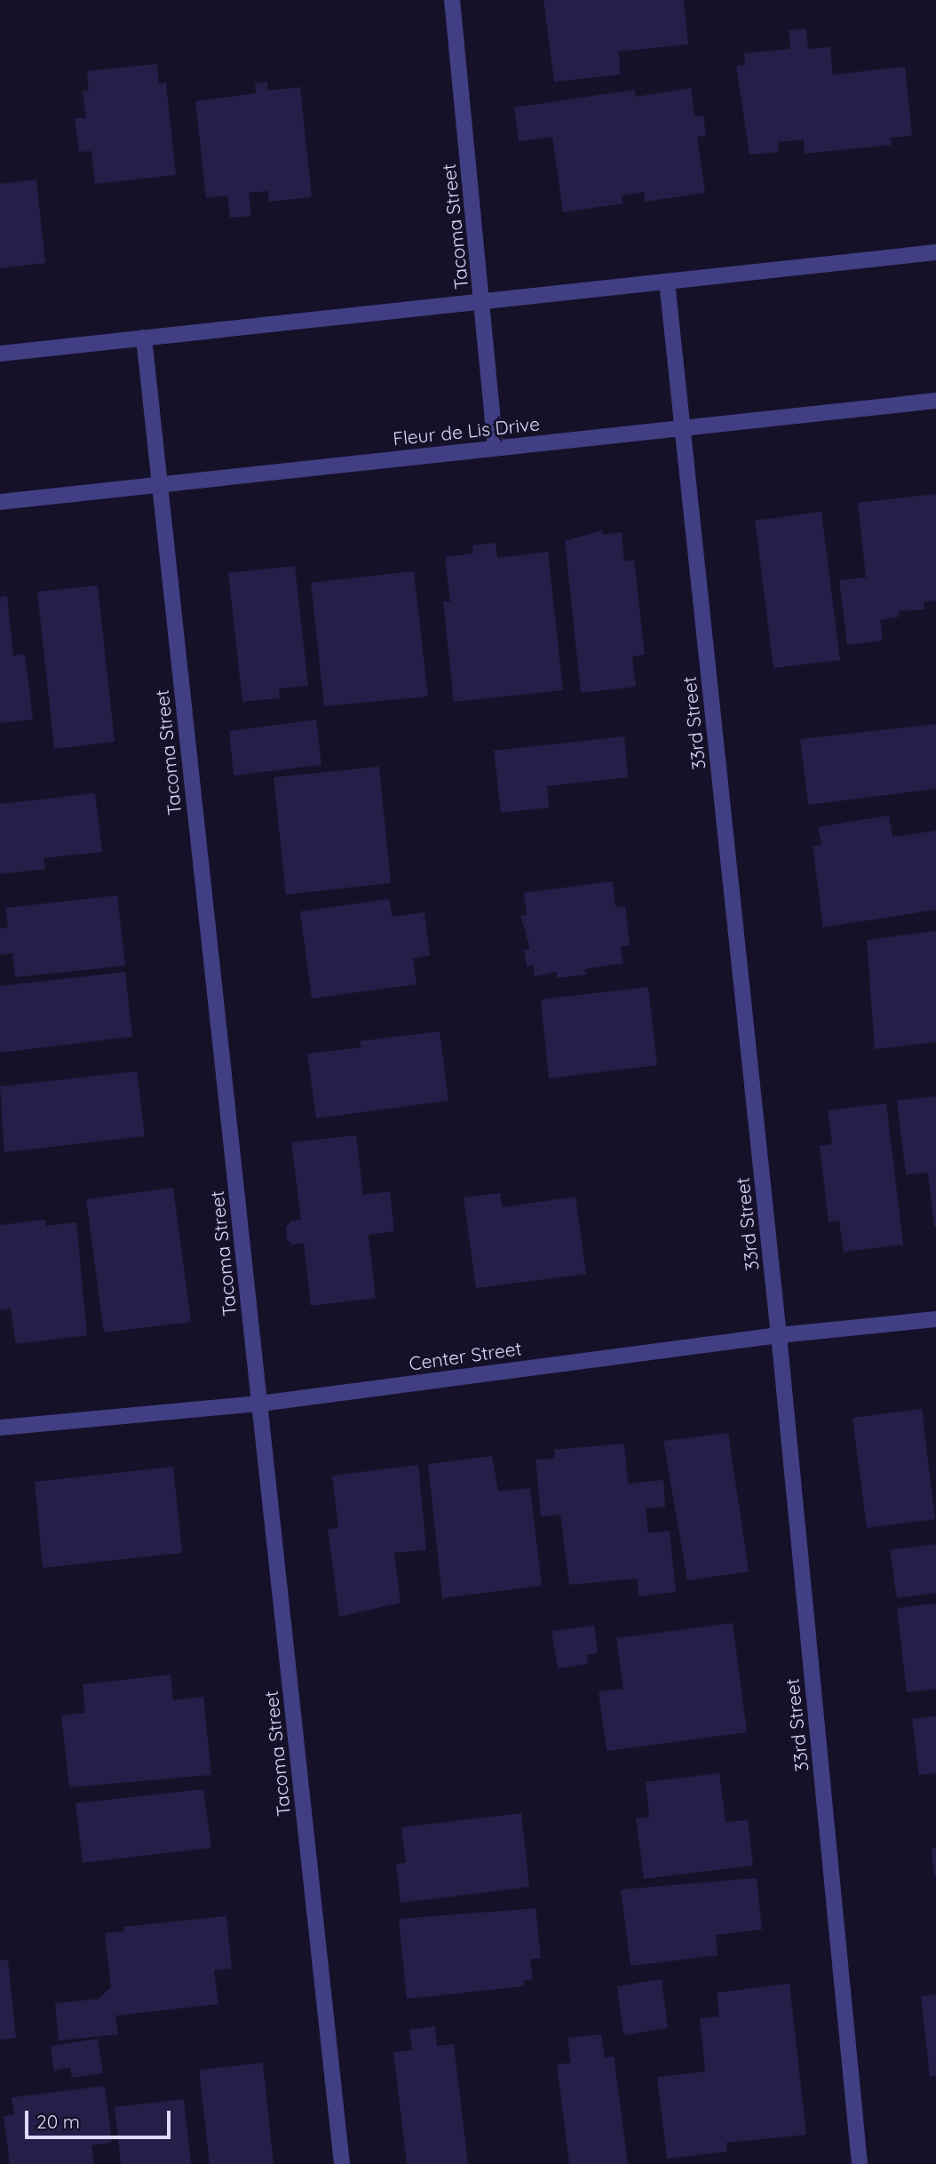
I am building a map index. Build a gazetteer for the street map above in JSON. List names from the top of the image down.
{
  "streets": {
    "street": [
      "Tacoma Street",
      "Fleur de Lis Drive",
      "33rd Street",
      "Center Street"
    ]
  },
  "crossings": [
    ["Tacoma Street", "Fleur de Lis Drive"],
    ["Tacoma Street", "Center Street"],
    ["Fleur de Lis Drive", "33rd Street"],
    ["33rd Street", "Center Street"]
  ],
  "scale_bar": "20 m"
}
